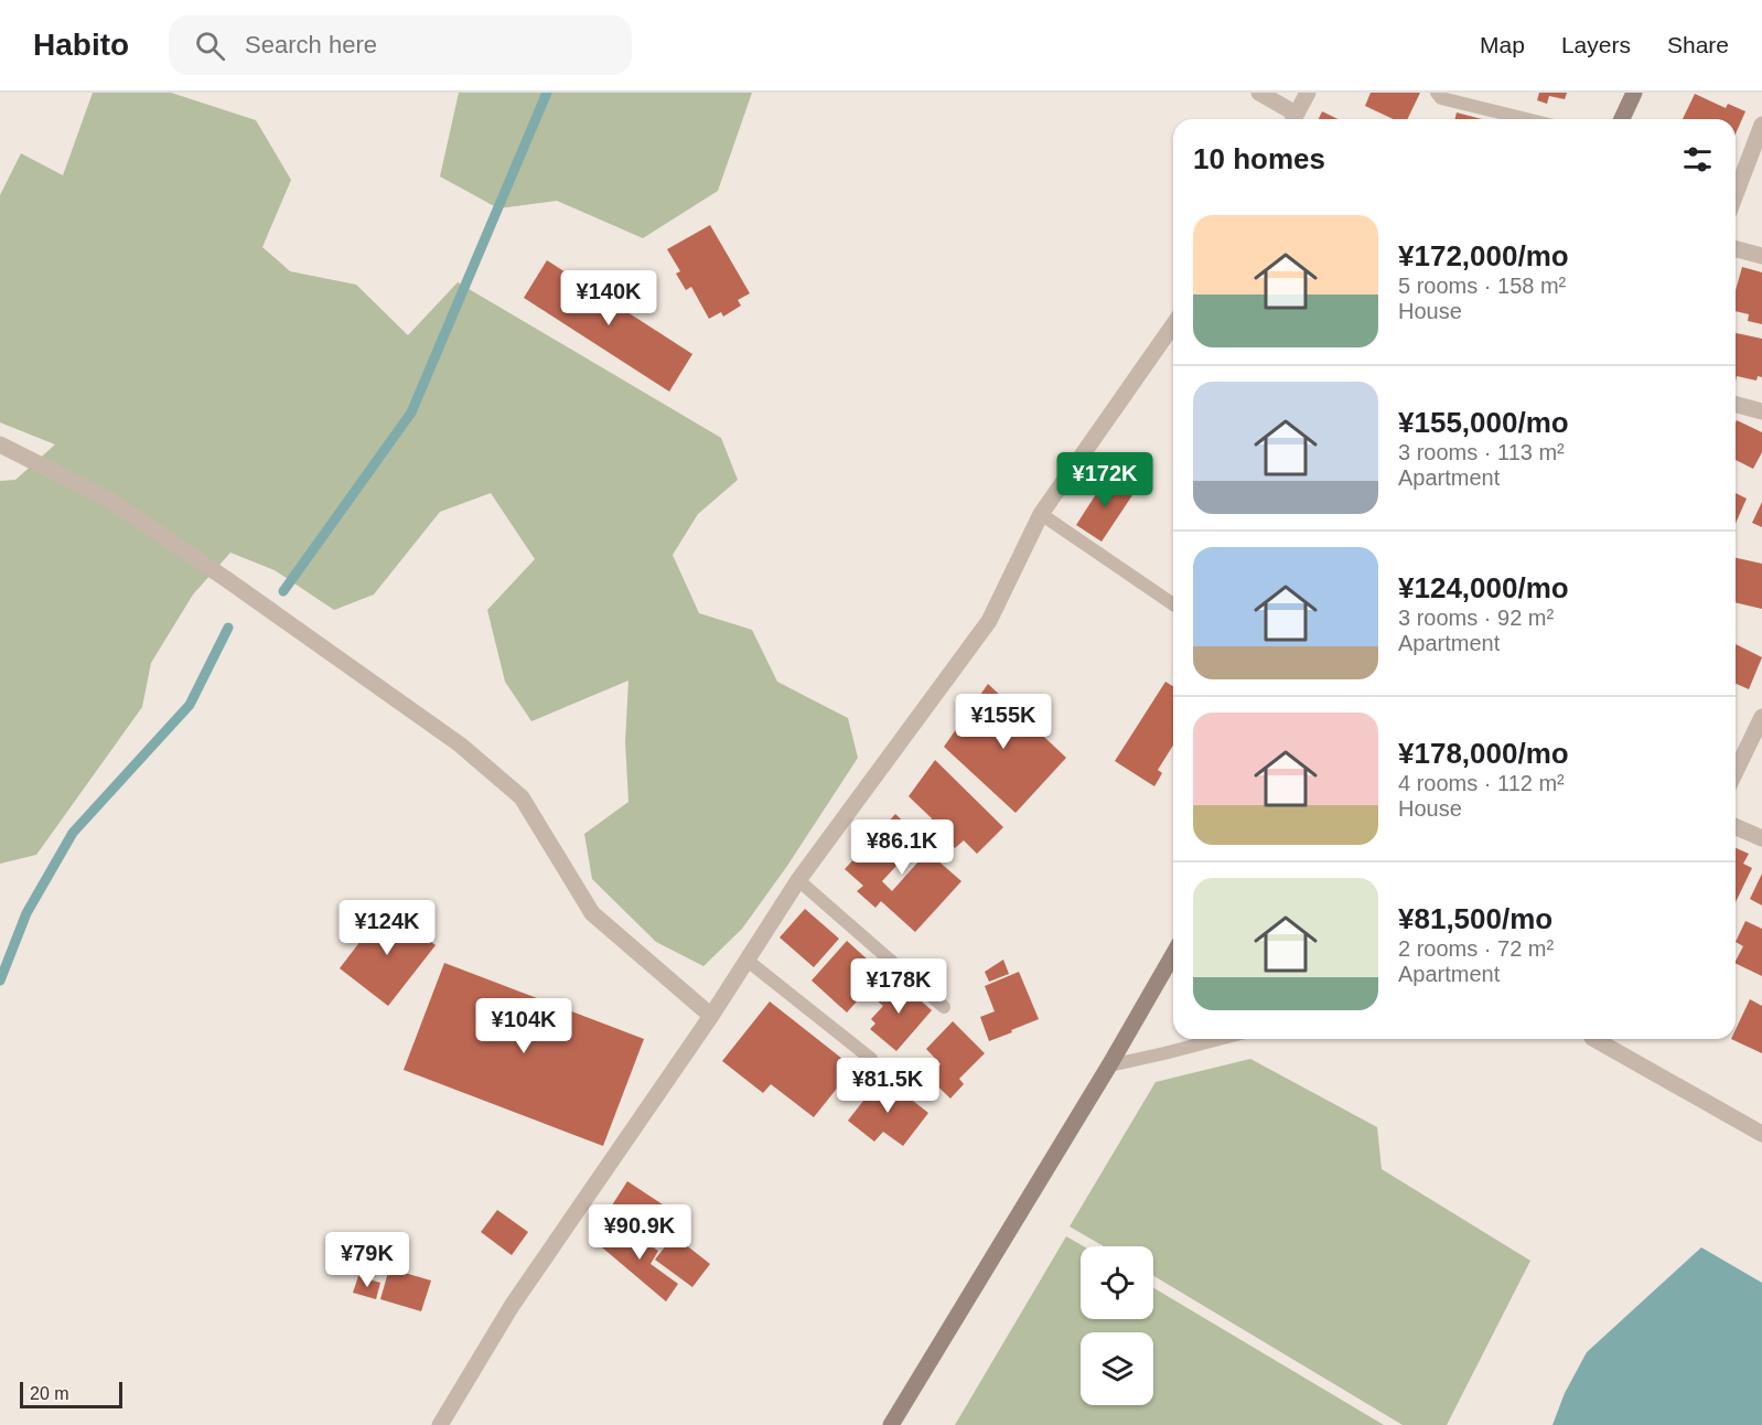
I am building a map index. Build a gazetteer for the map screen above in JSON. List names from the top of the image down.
{
  "scale_bar": "20 m",
  "page": {
    "header": "Habito",
    "search": "Search here",
    "nav": ["Map", "Layers", "Share"],
    "heading": "10 homes",
    "list": [
      {
        "name": "¥172,000/mo",
        "note": "5 rooms · 158 m² · House"
      },
      {
        "name": "¥155,000/mo",
        "note": "3 rooms · 113 m² · Apartment"
      },
      {
        "name": "¥124,000/mo",
        "note": "3 rooms · 92 m² · Apartment"
      },
      {
        "name": "¥178,000/mo",
        "note": "4 rooms · 112 m² · House"
      },
      {
        "name": "¥81,500/mo",
        "note": "2 rooms · 72 m² · Apartment"
      }
    ],
    "price": [
      "¥140K",
      "¥172K",
      "¥155K",
      "¥86.1K",
      "¥124K",
      "¥178K",
      "¥104K",
      "¥81.5K",
      "¥90.9K",
      "¥79K"
    ],
    "scale": "20 m"
  }
}
